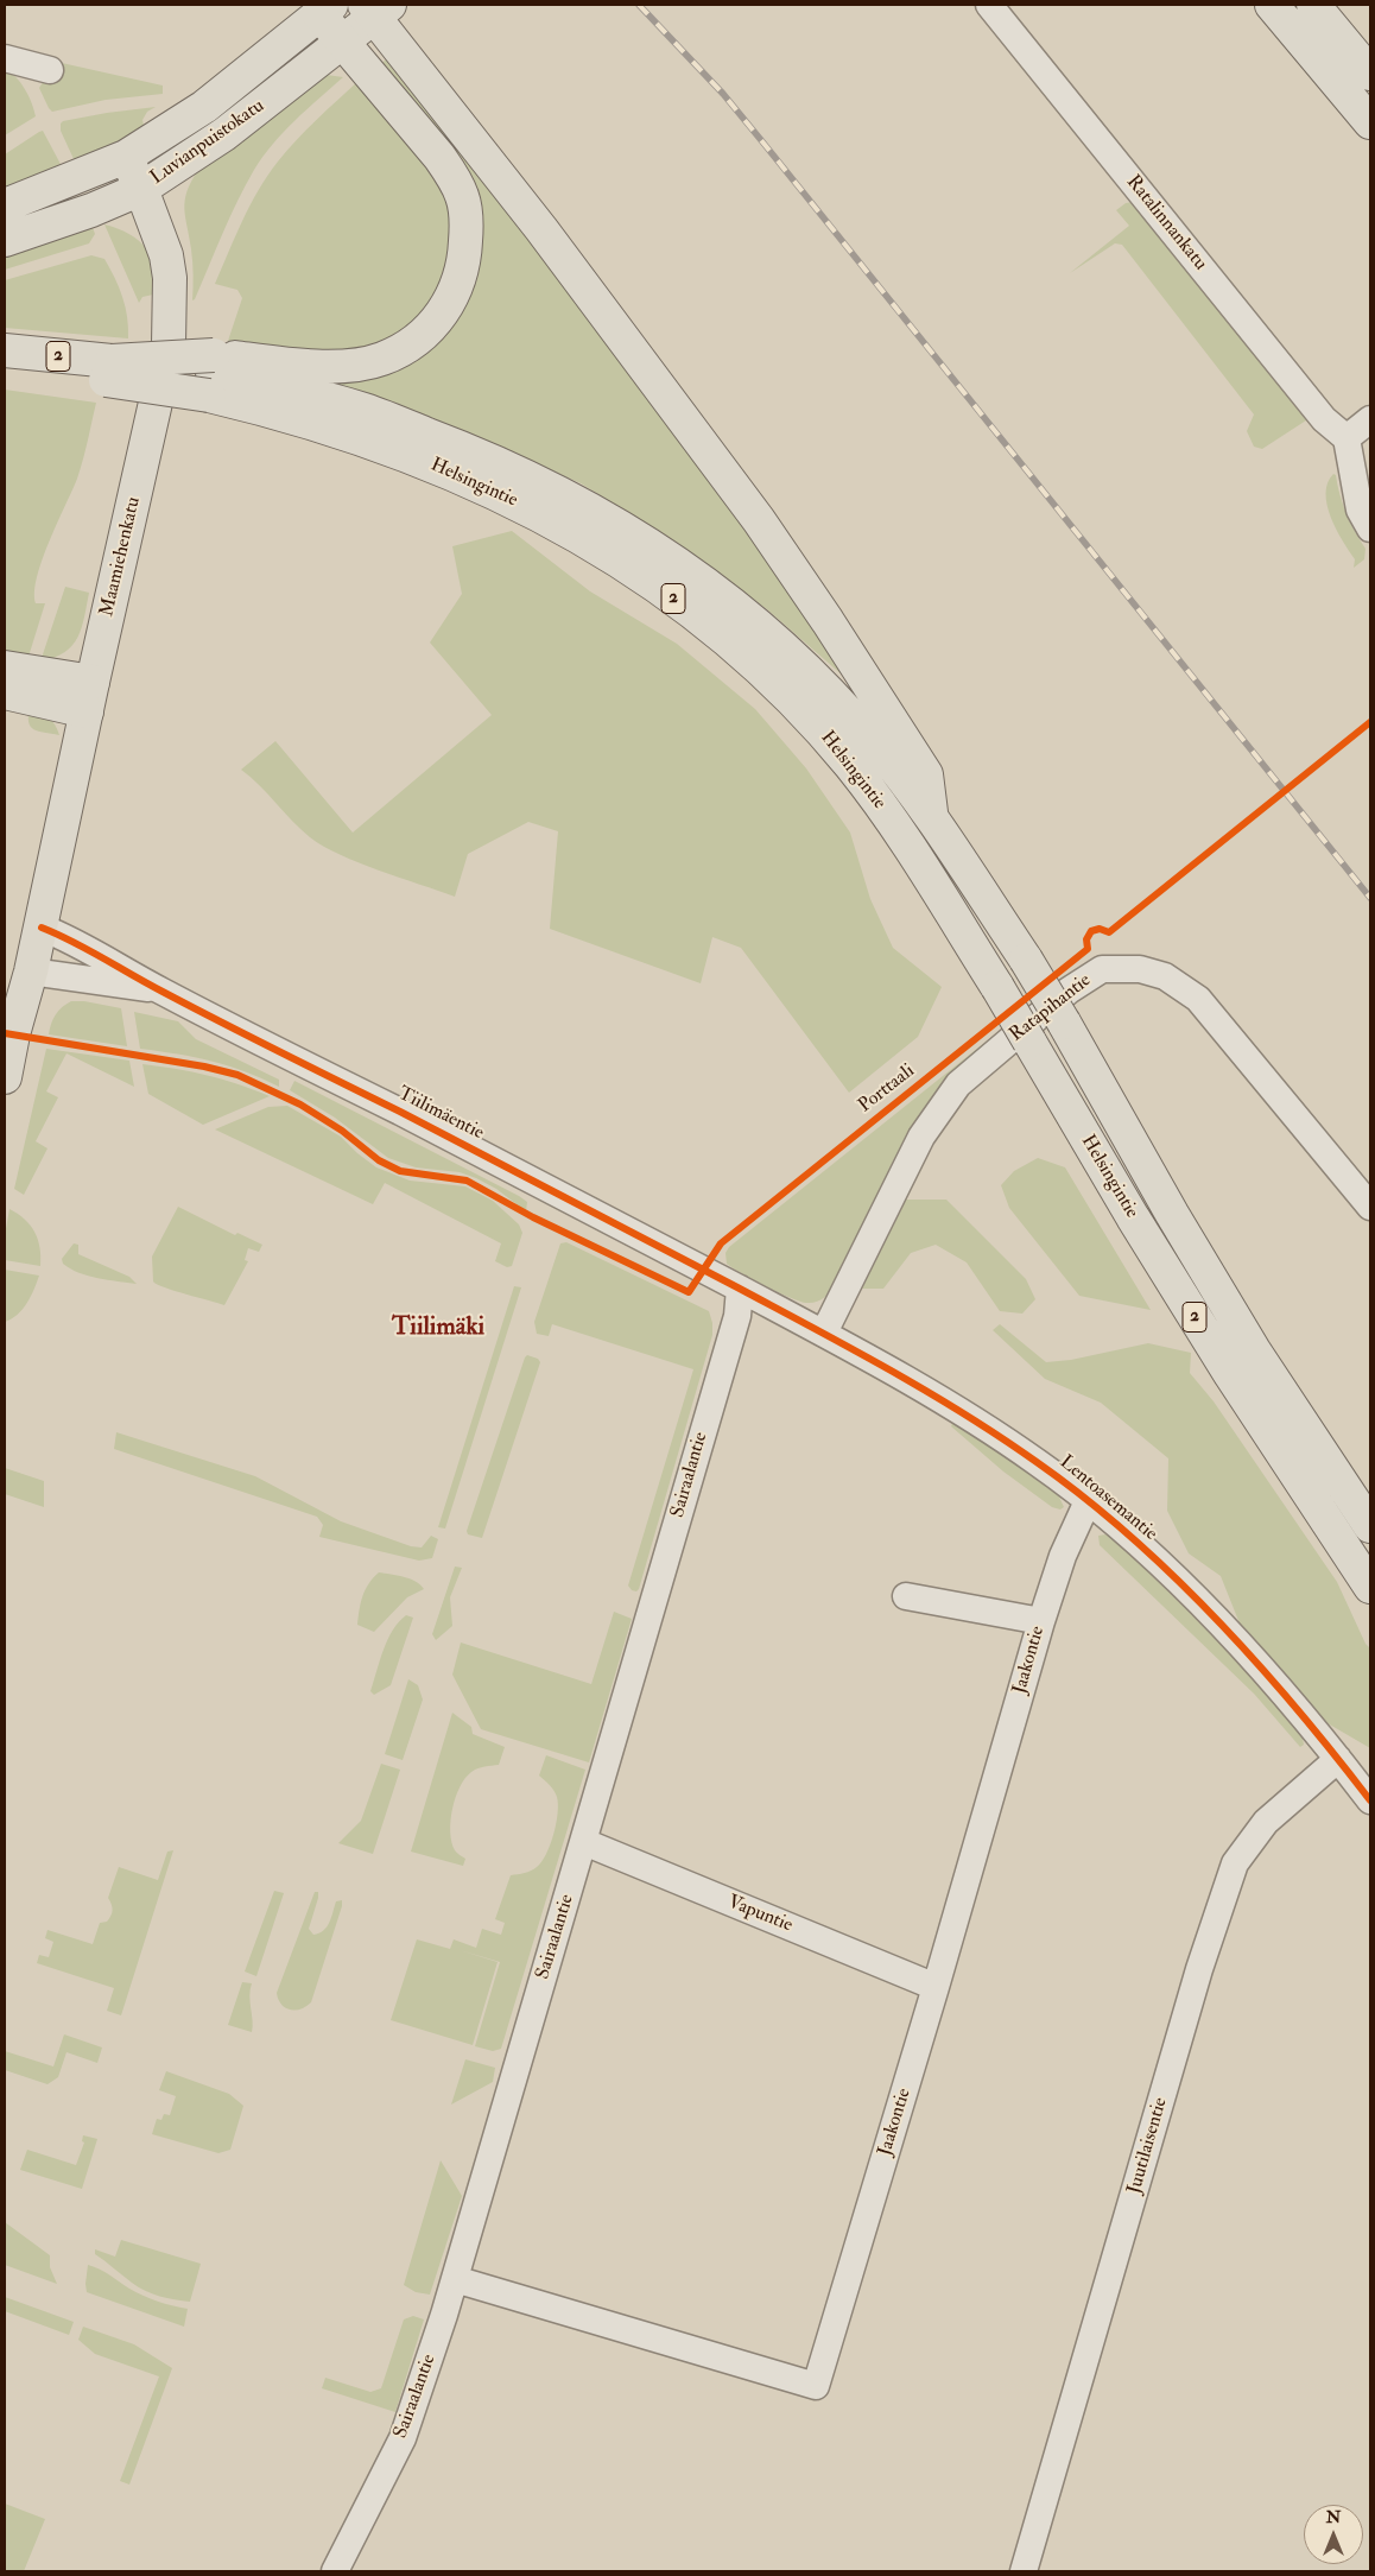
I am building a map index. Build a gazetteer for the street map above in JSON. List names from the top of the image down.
{
  "streets": {
    "main road": [
      "Luvianpuistokatu",
      "2",
      "Helsingintie",
      "Maamiehenkatu"
    ],
    "street": [
      "Ratalinnankatu",
      "Ratapihantie",
      "Tiilimäentie",
      "Sairaalantie",
      "Lentoasemantie",
      "Jaakontie",
      "Vapuntie",
      "Juutilaisentie"
    ],
    "cycle path": ["Porttaali"]
  },
  "crossings": [
    ["Luvianpuistokatu", "Maamiehenkatu"],
    ["Maamiehenkatu", "Tiilimäentie"],
    ["Ratapihantie", "Tiilimäentie"],
    ["Ratapihantie", "Lentoasemantie"],
    ["Tiilimäentie", "Sairaalantie"],
    ["Tiilimäentie", "Lentoasemantie"],
    ["Sairaalantie", "Jaakontie"],
    ["Sairaalantie", "Vapuntie"],
    ["Lentoasemantie", "Jaakontie"],
    ["Lentoasemantie", "Juutilaisentie"],
    ["Jaakontie", "Vapuntie"]
  ],
  "districts": ["Tiilimäki"],
  "north": "top"
}
